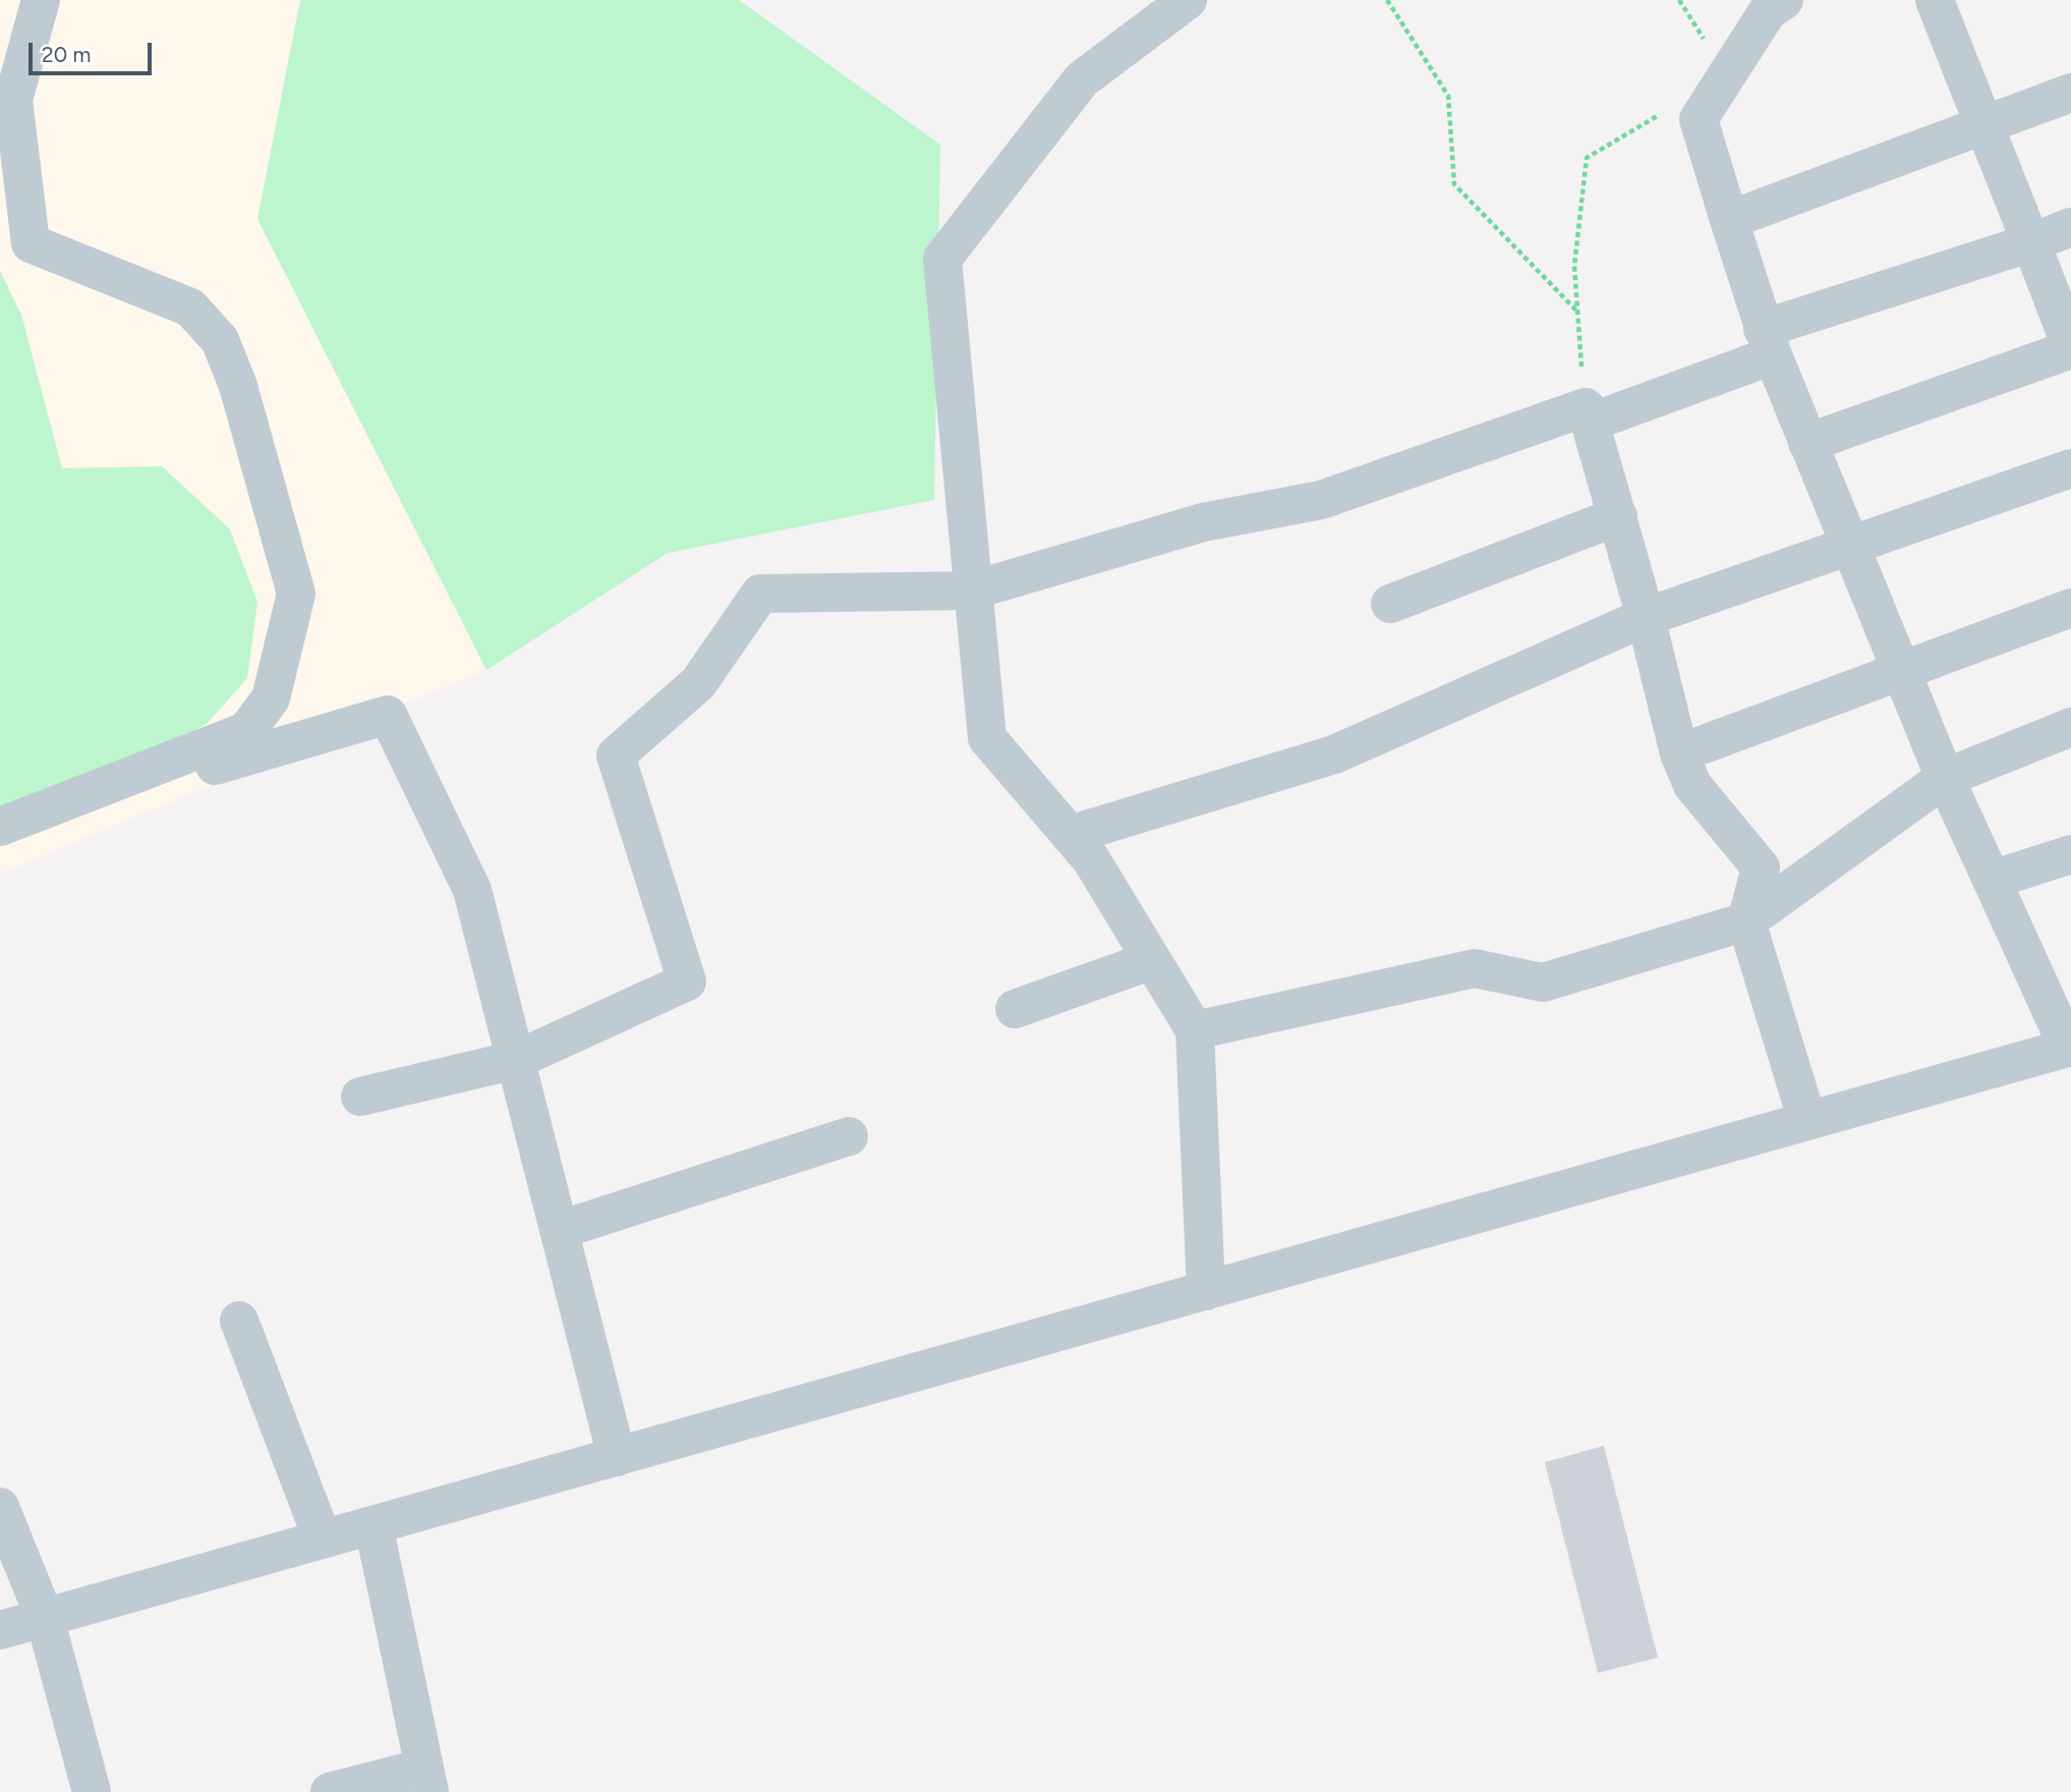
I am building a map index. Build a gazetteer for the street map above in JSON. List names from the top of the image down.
{
  "scale_bar": "20 m"
}
